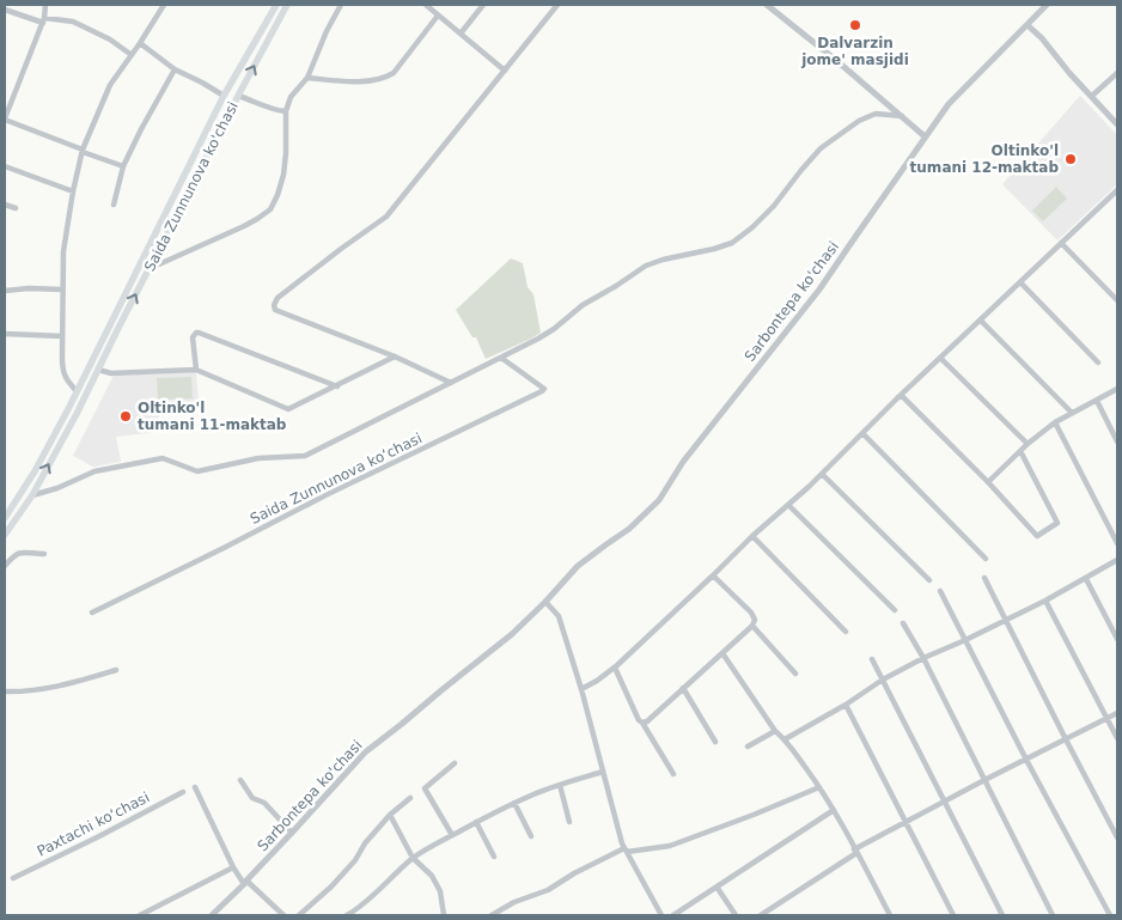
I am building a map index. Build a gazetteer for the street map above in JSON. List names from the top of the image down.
{
  "streets": {
    "main road": ["Saida Zunnunova ko'chasi"],
    "street": ["Sarbontepa ko'chasi", "Saida Zunnunova koʻchasi", "Paxtachi koʻchasi"]
  },
  "places": ["Dalvarzin jome' masjidi", "Oltinko'l tumani 12-maktab", "Oltinko'l tumani 11-maktab"]
}
